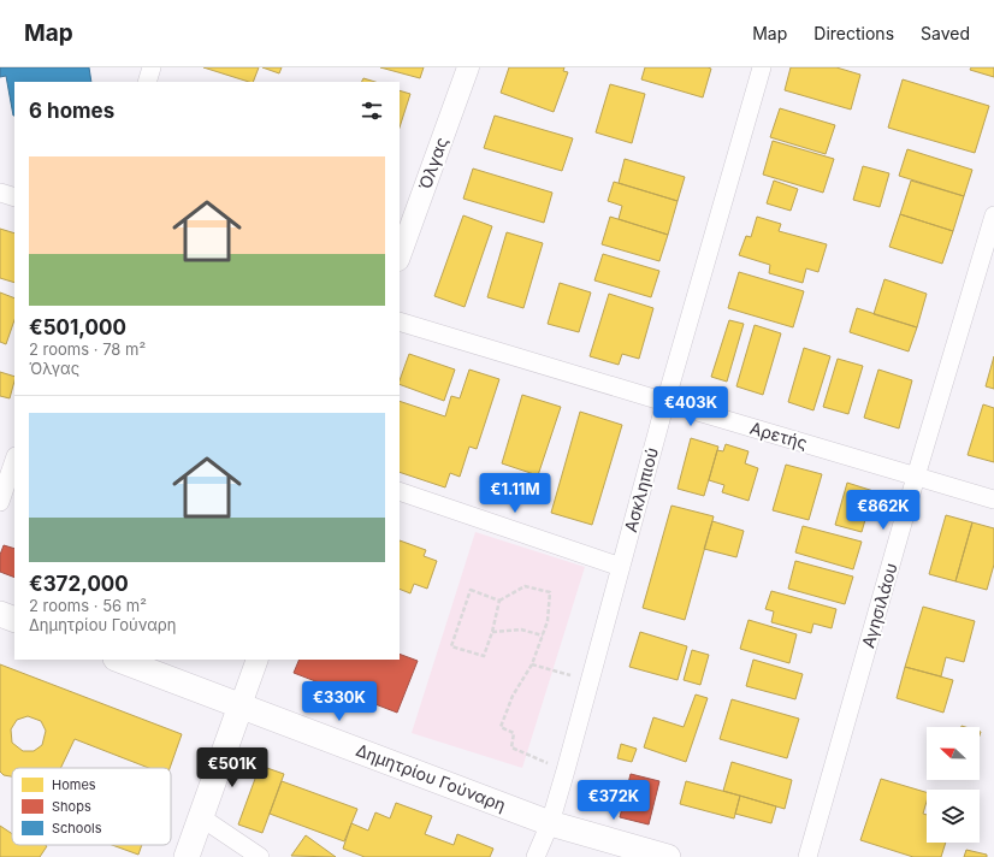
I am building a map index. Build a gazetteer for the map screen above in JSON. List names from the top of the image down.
{
  "streets": {
    "main road": ["Δημητρίου Γούναρη"],
    "street": [
      "Όλγας",
      "Αρετής",
      "Ασκληπιού",
      "Αγησιλάου"
    ]
  },
  "crossings": [
    ["Αρετής", "Ασκληπιού"],
    ["Αρετής", "Αγησιλάου"],
    ["Ασκληπιού", "Δημητρίου Γούναρη"]
  ],
  "legend": ["Homes", "Shops", "Schools"],
  "north": "left",
  "page": {
    "header": "Map",
    "nav": ["Map", "Directions", "Saved"],
    "heading": "6 homes",
    "list": [
      {
        "name": "€501,000",
        "note": "2 rooms · 78 m² · Όλγας"
      },
      {
        "name": "€372,000",
        "note": "2 rooms · 56 m² · Δημητρίου Γούναρη"
      }
    ],
    "price": [
      "€403K",
      "€1.11M",
      "€862K",
      "€330K",
      "€501K",
      "€372K"
    ]
  }
}
